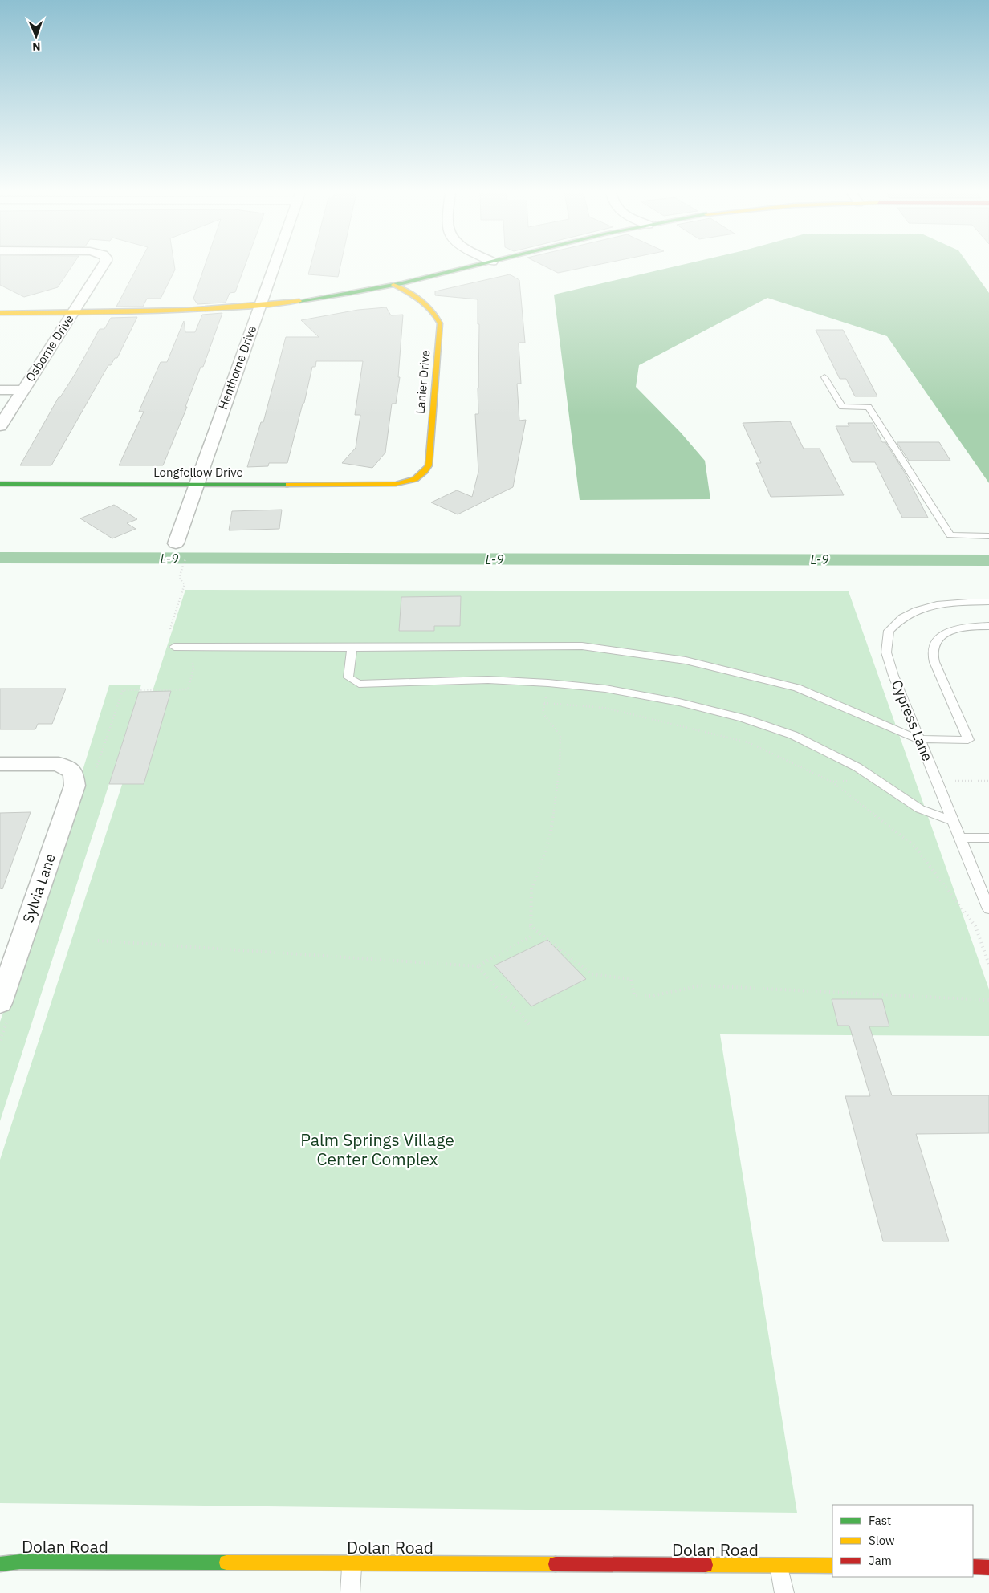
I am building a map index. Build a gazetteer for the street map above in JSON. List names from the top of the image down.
{
  "streets": {
    "street": [
      "Osborne Drive",
      "Henthorne Drive",
      "Lanier Drive",
      "Longfellow Drive",
      "Sylvia Lane",
      "Dolan Road"
    ],
    "lane": ["Cypress Lane"]
  },
  "crossings": [
    ["Henthorne Drive", "Longfellow Drive"],
    ["Lanier Drive", "Longfellow Drive"]
  ],
  "water": ["L-9"],
  "parks": ["Palm Springs Village Center Complex"],
  "legend": ["Fast", "Slow", "Jam"],
  "north": "bottom"
}
